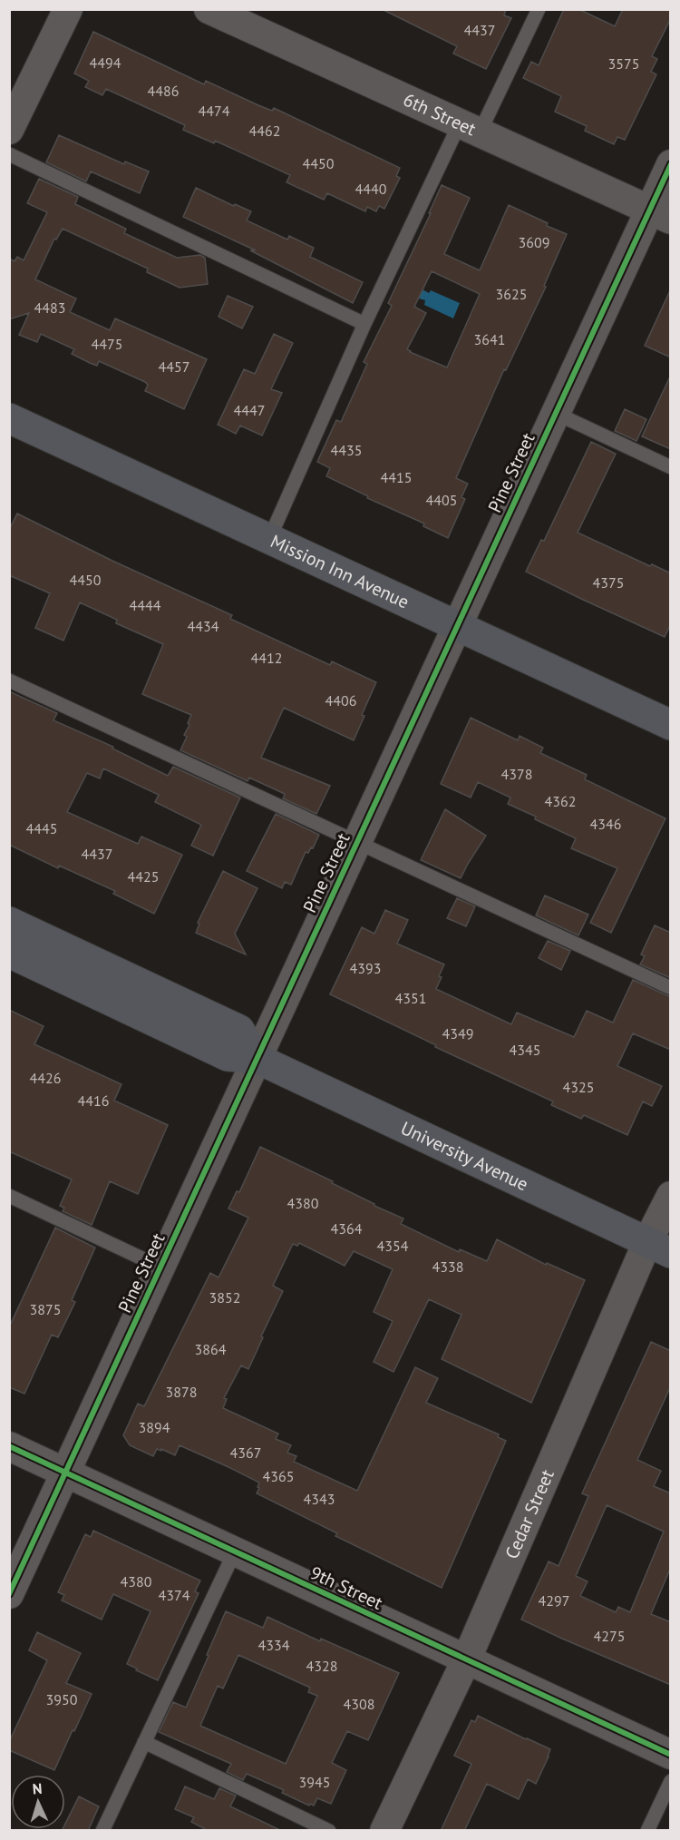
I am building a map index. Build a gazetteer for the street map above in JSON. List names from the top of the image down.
{
  "streets": {
    "main road": ["Mission Inn Avenue", "University Avenue"],
    "street": [
      "6th Street",
      "Pine Street",
      "Cedar Street",
      "9th Street"
    ]
  },
  "crossings": [
    ["6th Street", "Pine Street"],
    ["Pine Street", "Mission Inn Avenue"],
    ["Pine Street", "University Avenue"],
    ["Pine Street", "9th Street"],
    ["University Avenue", "Cedar Street"],
    ["Cedar Street", "9th Street"]
  ],
  "house_numbers": [
    "4437",
    "4494",
    "3575",
    "4486",
    "4474",
    "4462",
    "4450",
    "4440",
    "3609",
    "3625",
    "4483",
    "3641",
    "4475",
    "4457",
    "4447",
    "4435",
    "4415",
    "4405",
    "4450",
    "4375",
    "4444",
    "4434",
    "4412",
    "4406",
    "4378",
    "4362",
    "4346",
    "4445",
    "4437",
    "4425",
    "4393",
    "4351",
    "4349",
    "4345",
    "4426",
    "4325",
    "4416",
    "4380",
    "4364",
    "4354",
    "4338",
    "3852",
    "3875",
    "3864",
    "3878",
    "3894",
    "4367",
    "4365",
    "4343",
    "4380",
    "4374",
    "4297",
    "4275",
    "4334",
    "4328",
    "3950",
    "4308",
    "3945"
  ],
  "north": "top"
}
